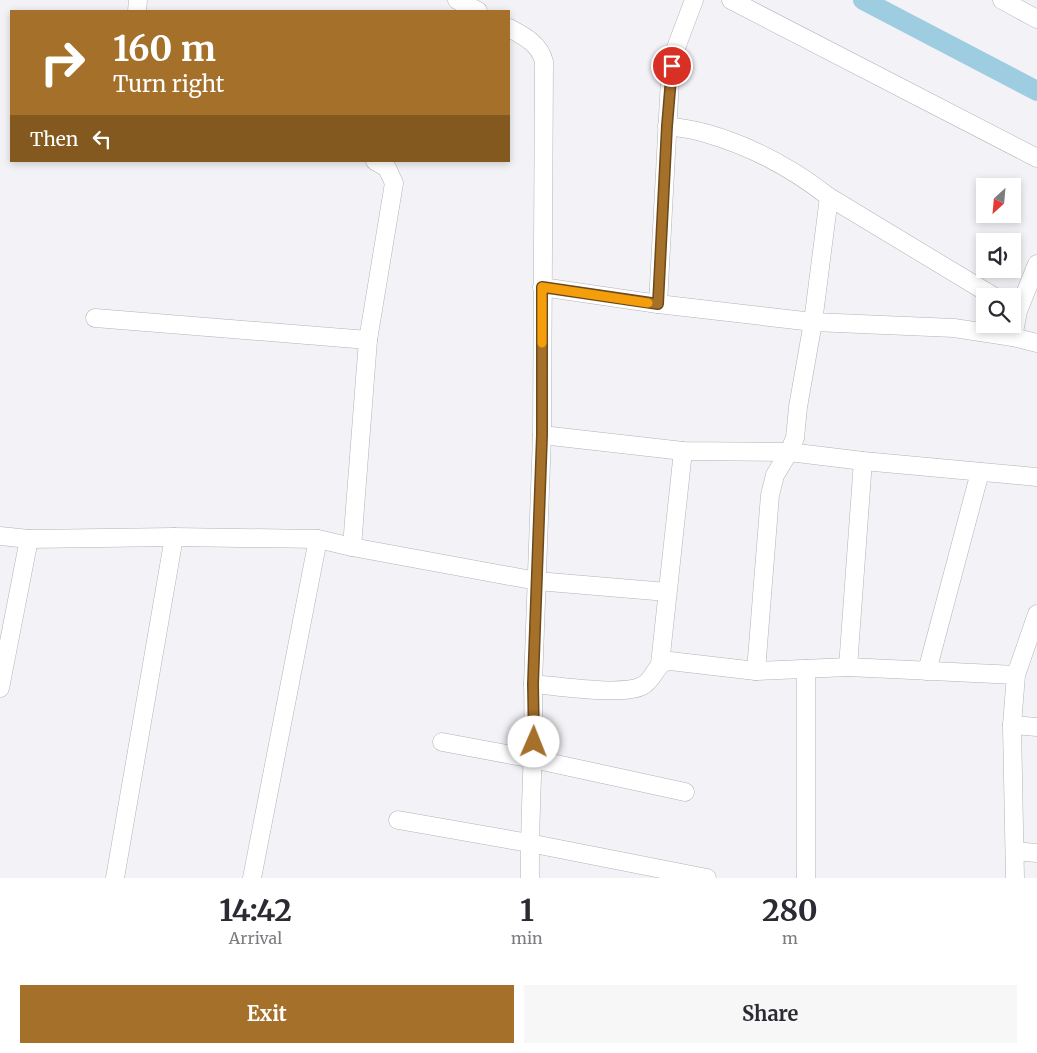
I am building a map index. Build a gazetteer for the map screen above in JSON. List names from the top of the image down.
{
  "north": "bottom left",
  "page": {
    "turn": ["160 m", "Turn right"],
    "then": "Then",
    "eta": [
      "14:42",
      "Arrival",
      "1",
      "min",
      "280",
      "m"
    ],
    "buttons": ["Exit", "Share"]
  }
}
